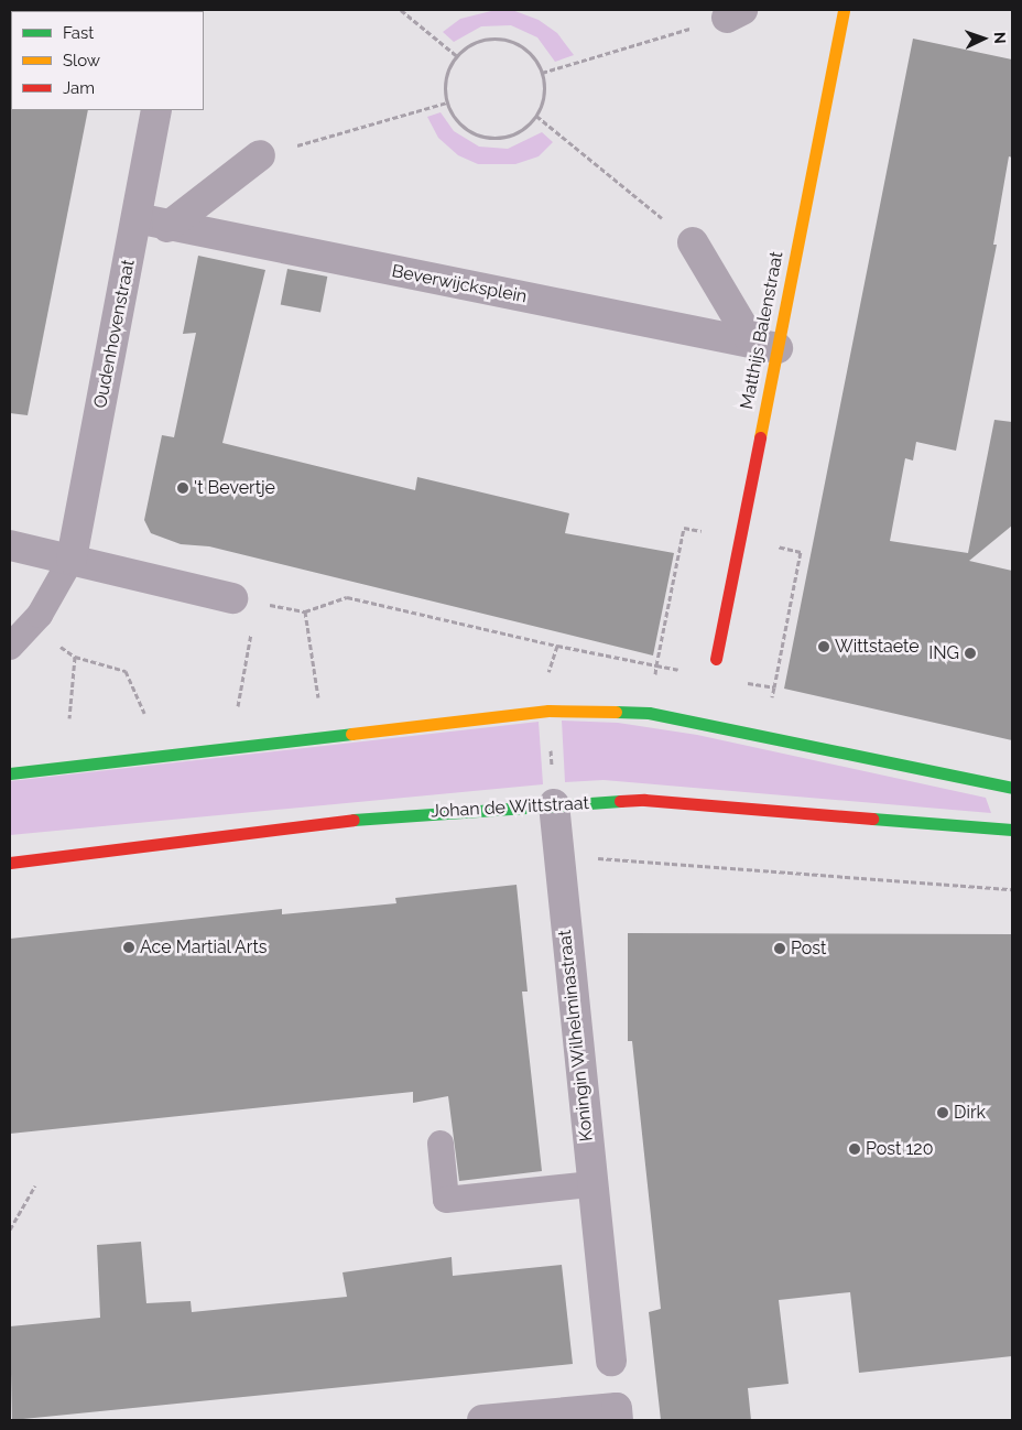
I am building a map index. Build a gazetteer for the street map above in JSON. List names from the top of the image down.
{
  "streets": {
    "street": [
      "Beverwijcksplein",
      "Matthijs Balenstraat",
      "Oudenhovenstraat",
      "Johan de Wittstraat",
      "Koningin Wilhelminastraat"
    ]
  },
  "crossings": [
    ["Beverwijcksplein", "Matthijs Balenstraat"],
    ["Beverwijcksplein", "Oudenhovenstraat"],
    ["Johan de Wittstraat", "Koningin Wilhelminastraat"]
  ],
  "places": [
    "'t Bevertje",
    "Wittstaete",
    "ING",
    "Ace Martial Arts",
    "Post",
    "Dirk",
    "Post 120"
  ],
  "legend": ["Fast", "Slow", "Jam"],
  "north": "right"
}
